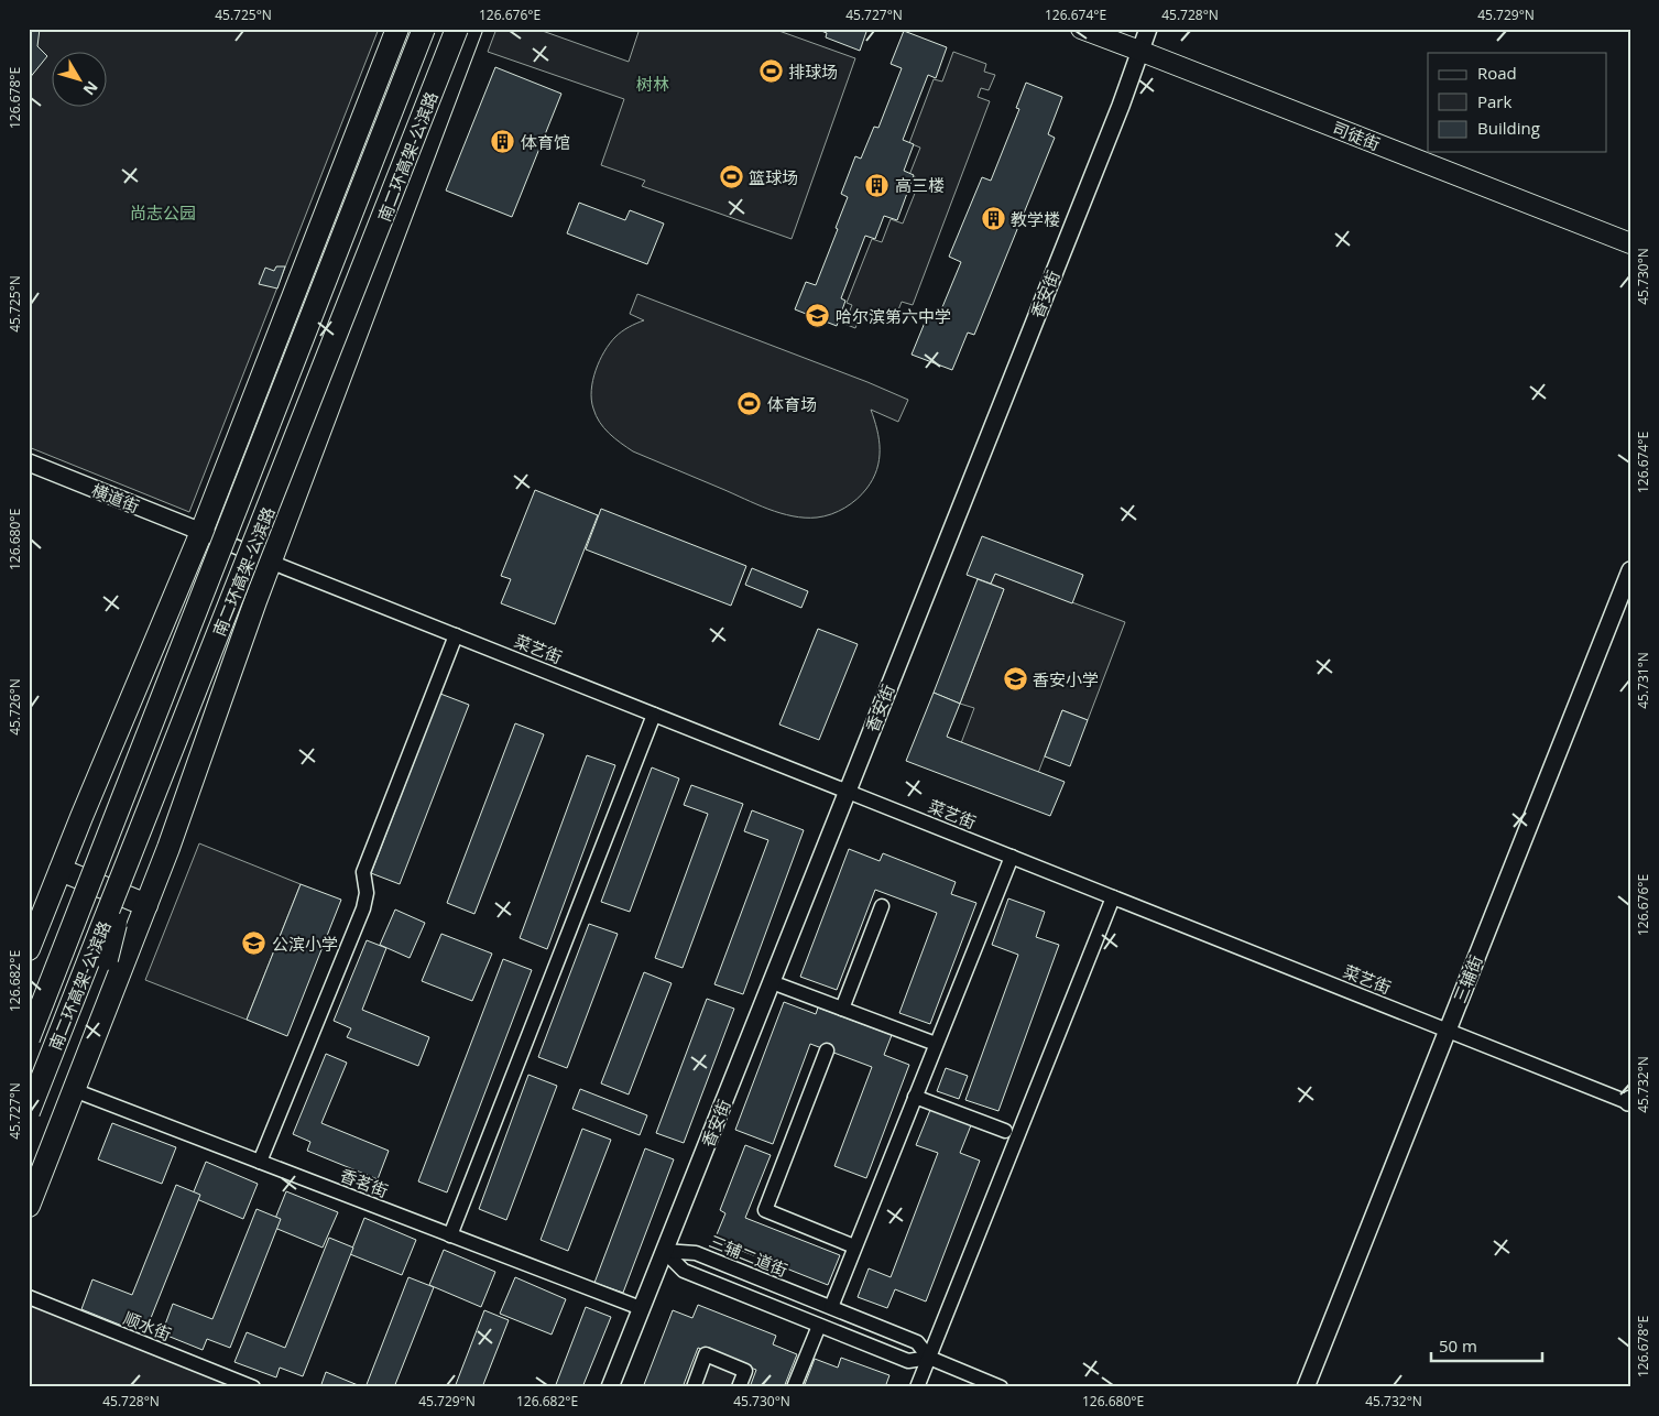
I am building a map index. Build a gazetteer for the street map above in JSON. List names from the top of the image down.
{
  "streets": {
    "highway": ["南二环高架-公滨路"],
    "main road": ["司徒街"],
    "street": [
      "香安街",
      "横道街",
      "菜艺街",
      "三辅街",
      "香茗街",
      "三辅二道街",
      "顺水街"
    ]
  },
  "crossings": [
    ["司徒街", "香安街"],
    ["香安街", "菜艺街"],
    ["香安街", "香茗街"],
    ["香安街", "三辅二道街"],
    ["横道街", "菜艺街"],
    ["菜艺街", "三辅街"]
  ],
  "parks": ["树林", "尚志公园"],
  "places": {
    "sports": ["排球场", "篮球场", "体育场"],
    "building": ["体育馆", "高三楼", "教学楼"],
    "school or university": ["哈尔滨第六中学", "香安小学", "公滨小学"]
  },
  "legend": ["Road", "Park", "Building"],
  "scale_bar": "50 m",
  "north": "bottom right",
  "coordinates": [
    "45.725°N",
    "126.676°E",
    "45.727°N",
    "126.674°E",
    "45.728°N",
    "45.729°N",
    "126.678°E",
    "45.730°N",
    "126.680°E",
    "45.731°N",
    "45.726°N",
    "126.682°E",
    "45.732°N"
  ]
}
